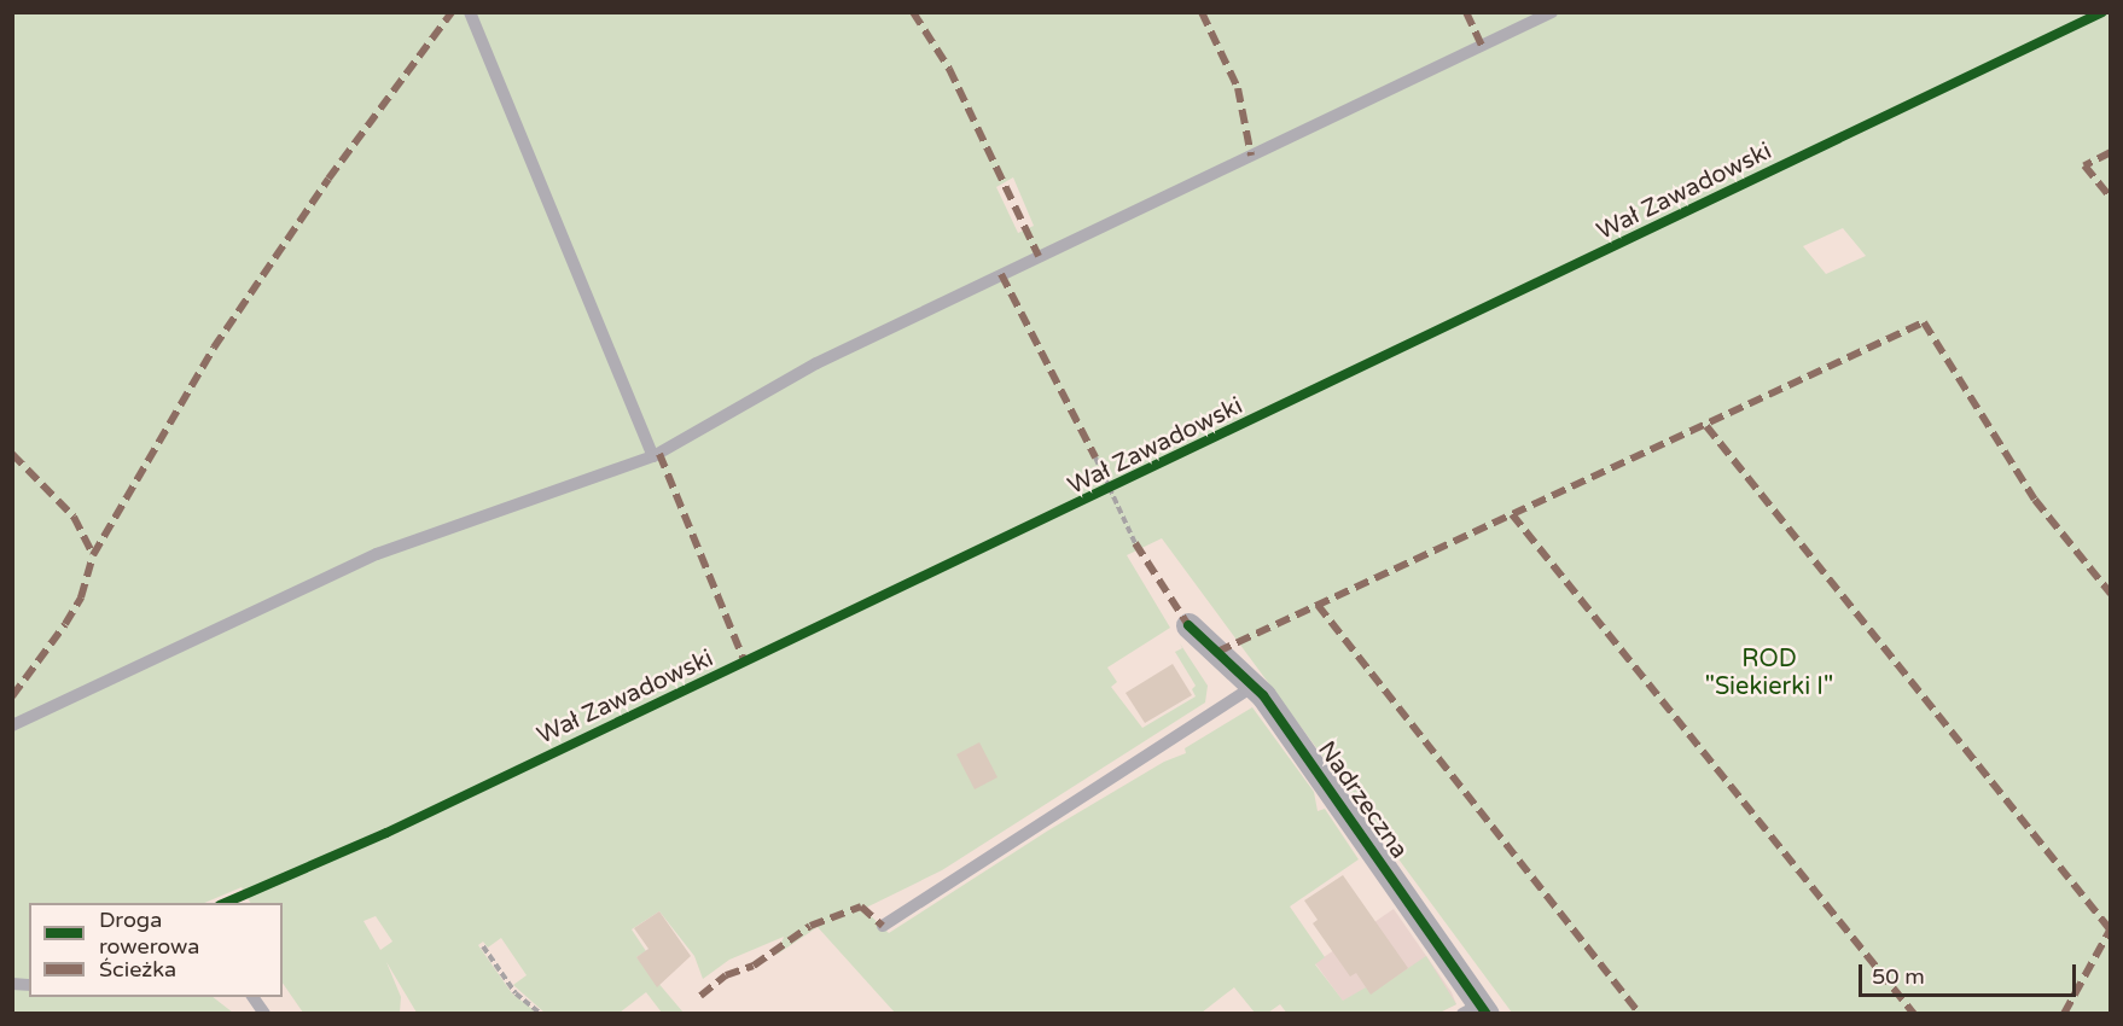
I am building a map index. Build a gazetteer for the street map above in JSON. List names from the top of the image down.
{
  "streets": {
    "street": ["Nadrzeczna"],
    "cycle path": ["Wał Zawadowski"]
  },
  "parks": ["ROD \"Siekierki I\""],
  "legend": ["Droga rowerowa", "Ścieżka"],
  "scale_bar": "50 m"
}
